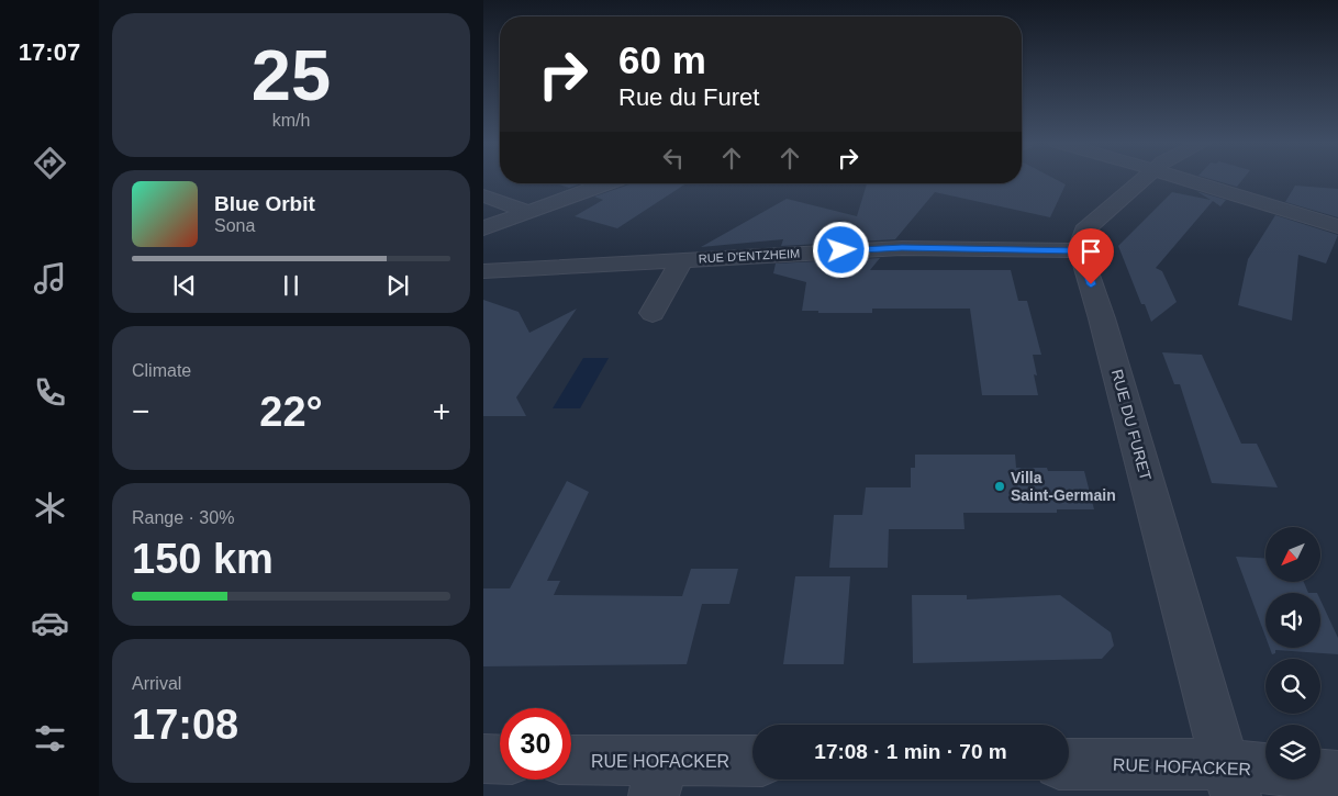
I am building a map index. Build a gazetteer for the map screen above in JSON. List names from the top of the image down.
{
  "streets": {
    "street": ["RUE D'ENTZHEIM", "RUE DU FURET", "RUE HOFACKER"]
  },
  "crossings": [
    ["RUE D'ENTZHEIM", "RUE DU FURET"],
    ["RUE DU FURET", "RUE HOFACKER"]
  ],
  "places": ["Villa Saint-Germain"],
  "north": "bottom left",
  "page": {
    "tabs": "17:07",
    "tile": [
      ["25", "km/h"],
      "Climate",
      ["Range · 30%", "150 km"],
      ["Arrival", "17:08"]
    ],
    "turn": ["60 m", "Rue du Furet"],
    "song": ["Blue Orbit", "Sona"],
    "heat": ["−", "22°", "+"],
    "limit": "30",
    "trip": "17:08 · 1 min · 70 m"
  }
}
